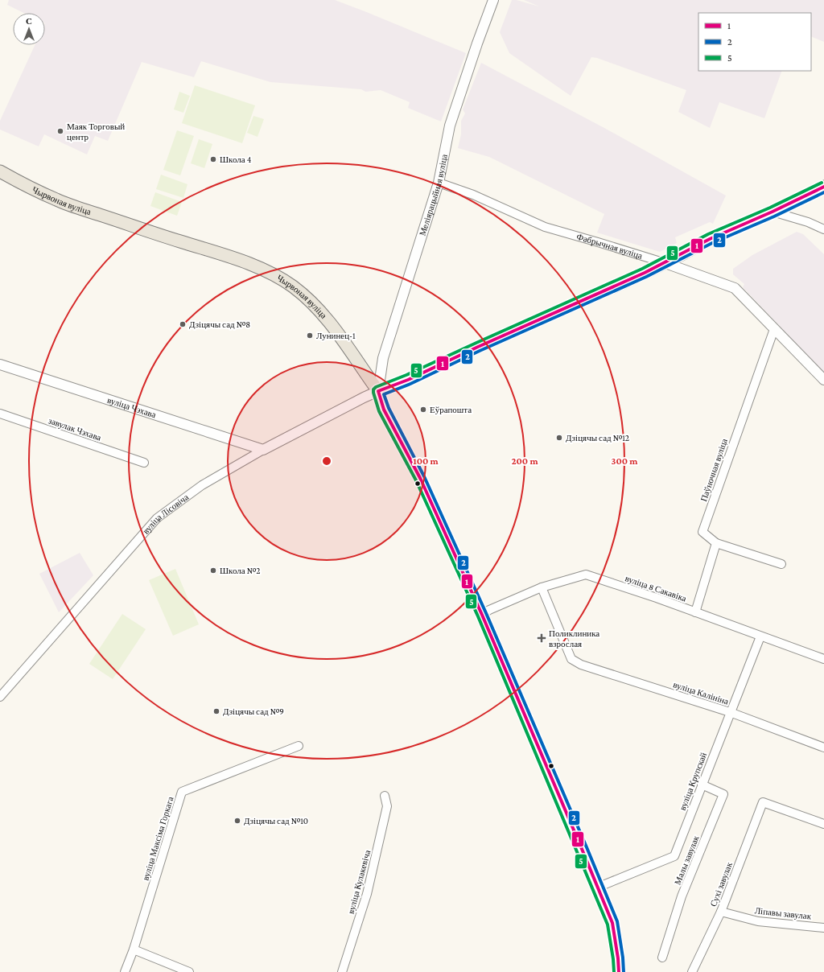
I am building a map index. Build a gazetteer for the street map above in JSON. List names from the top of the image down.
{
  "streets": {
    "main road": ["Чырвоная вуліца"],
    "street": [
      "Меліярацыйная вуліца",
      "Фабрычная вуліца",
      "вуліца Чэхава",
      "завулак Чэхава",
      "Паўночная вуліца",
      "вуліца Лісовіча",
      "вуліца 8 Сакавіка",
      "вуліца Калініна",
      "вуліца Крупскай",
      "вуліца Максіма Горкага",
      "Малы завулак",
      "вуліца Кулакевіча",
      "Сухі завулак",
      "Ліпавы завулак"
    ]
  },
  "crossings": [
    ["Меліярацыйная вуліца", "Чырвоная вуліца"],
    ["Меліярацыйная вуліца", "Фабрычная вуліца"],
    ["Меліярацыйная вуліца", "вуліца Лісовіча"],
    ["Чырвоная вуліца", "вуліца Лісовіча"],
    ["Чырвоная вуліца", "вуліца 8 Сакавіка"],
    ["Чырвоная вуліца", "вуліца Крупскай"],
    ["Фабрычная вуліца", "Паўночная вуліца"],
    ["вуліца Чэхава", "вуліца Лісовіча"],
    ["вуліца 8 Сакавіка", "вуліца Калініна"],
    ["вуліца 8 Сакавіка", "вуліца Крупскай"],
    ["вуліца Калініна", "вуліца Крупскай"],
    ["вуліца Крупскай", "Малы завулак"],
    ["Сухі завулак", "Ліпавы завулак"]
  ],
  "places": {
    "other": [
      "Маяк Торговый центр",
      "Школа 4",
      "Дзіцячы сад №8",
      "Лунинец-1",
      "Еўрапошта",
      "Дзіцячы сад №12",
      "Школа №2",
      "Дзіцячы сад №9",
      "Дзіцячы сад №10"
    ],
    "health": ["Поликлиника взрослая"]
  },
  "lines": ["transit line 5", "transit line 1", "transit line 2"],
  "legend": ["1", "2", "5"],
  "north": "top",
  "rings": ["100 m", "200 m", "300 m"]
}
